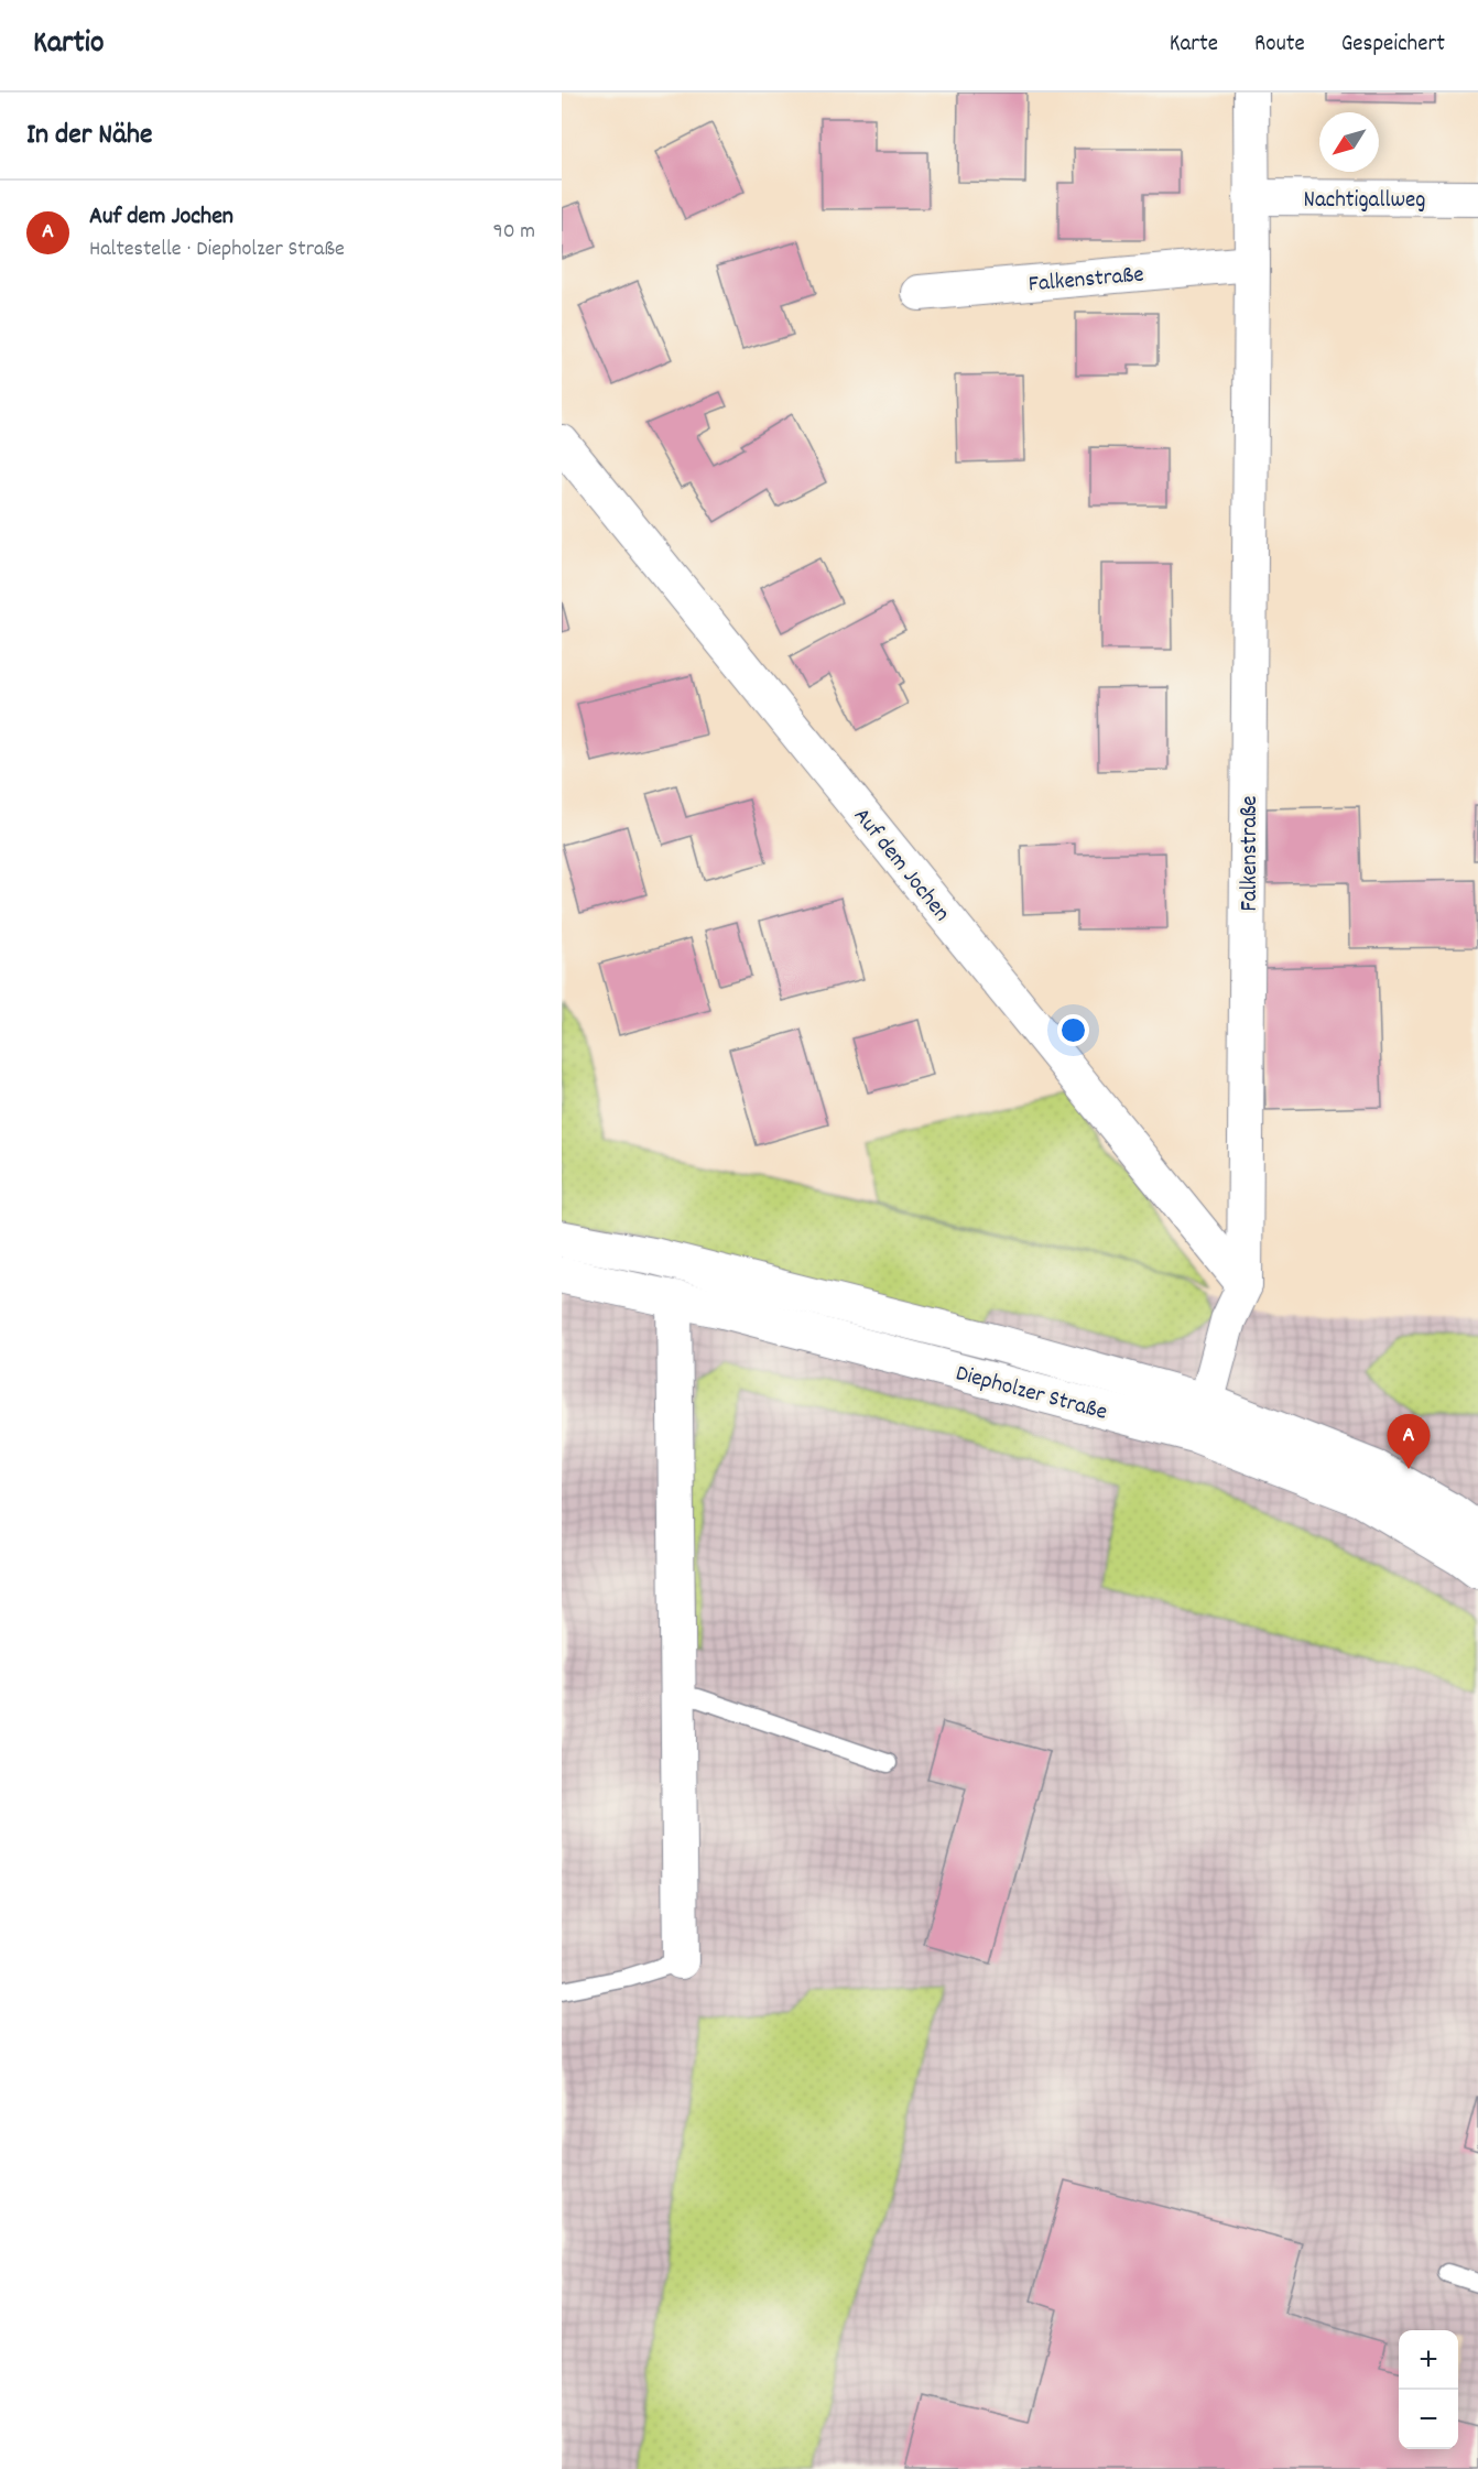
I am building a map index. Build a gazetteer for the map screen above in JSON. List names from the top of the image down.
{
  "streets": {
    "street": [
      "Nachtigallweg",
      "Falkenstraße",
      "Auf dem Jochen",
      "Diepholzer Straße"
    ]
  },
  "crossings": [
    ["Nachtigallweg", "Falkenstraße"],
    ["Falkenstraße", "Auf dem Jochen"],
    ["Falkenstraße", "Diepholzer Straße"]
  ],
  "north": "bottom left",
  "page": {
    "header": "Kartio",
    "nav": ["Karte", "Route", "Gespeichert"],
    "heading": "In der Nähe",
    "list": [
      {
        "mark": "A",
        "name": "Auf dem Jochen",
        "note": "Haltestelle · Diepholzer Straße",
        "value": "90 m"
      }
    ],
    "pins": "A",
    "map_buttons": ["+", "−"]
  }
}
